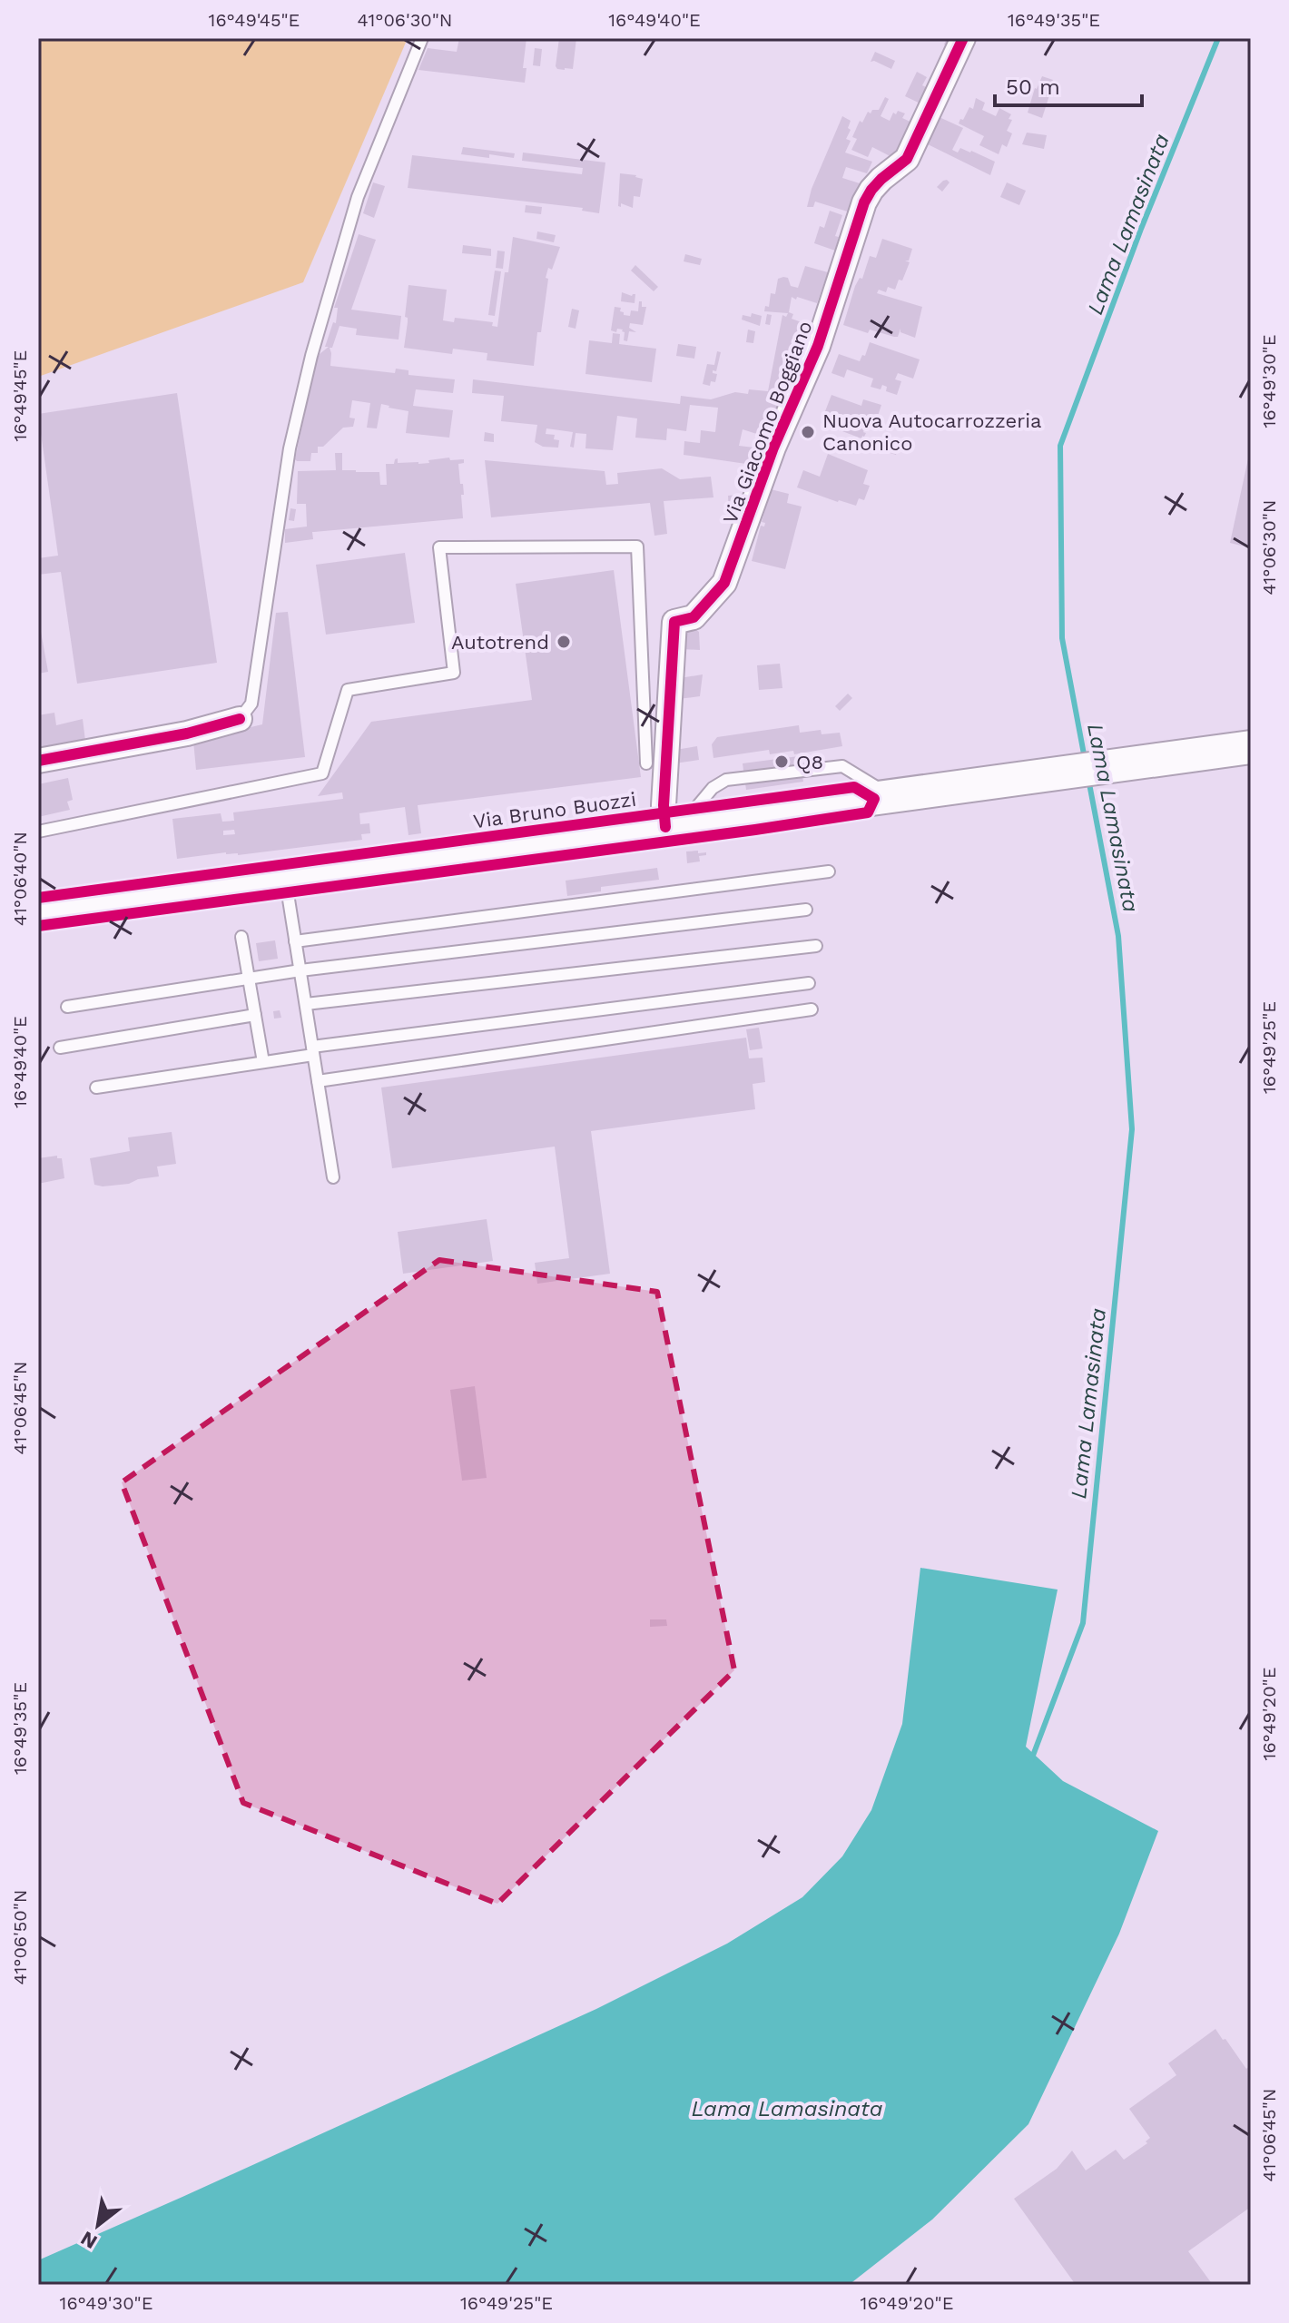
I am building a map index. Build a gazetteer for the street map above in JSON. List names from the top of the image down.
{
  "streets": {
    "main road": ["Via Bruno Buozzi"],
    "street": ["Via Giacomo Boggiano"]
  },
  "crossings": [
    ["Via Giacomo Boggiano", "Via Bruno Buozzi"]
  ],
  "water": ["Lama Lamasinata"],
  "places": ["Nuova Autocarrozzeria Canonico", "Autotrend", "Q8"],
  "scale_bar": "50 m",
  "north": "bottom left",
  "coordinates": [
    "16°49'45\"E",
    "41°06'30\"N",
    "16°49'40\"E",
    "16°49'35\"E",
    "16°49'30\"E",
    "41°06'40\"N",
    "16°49'25\"E",
    "41°06'45\"N",
    "16°49'20\"E",
    "41°06'50\"N"
  ]
}
